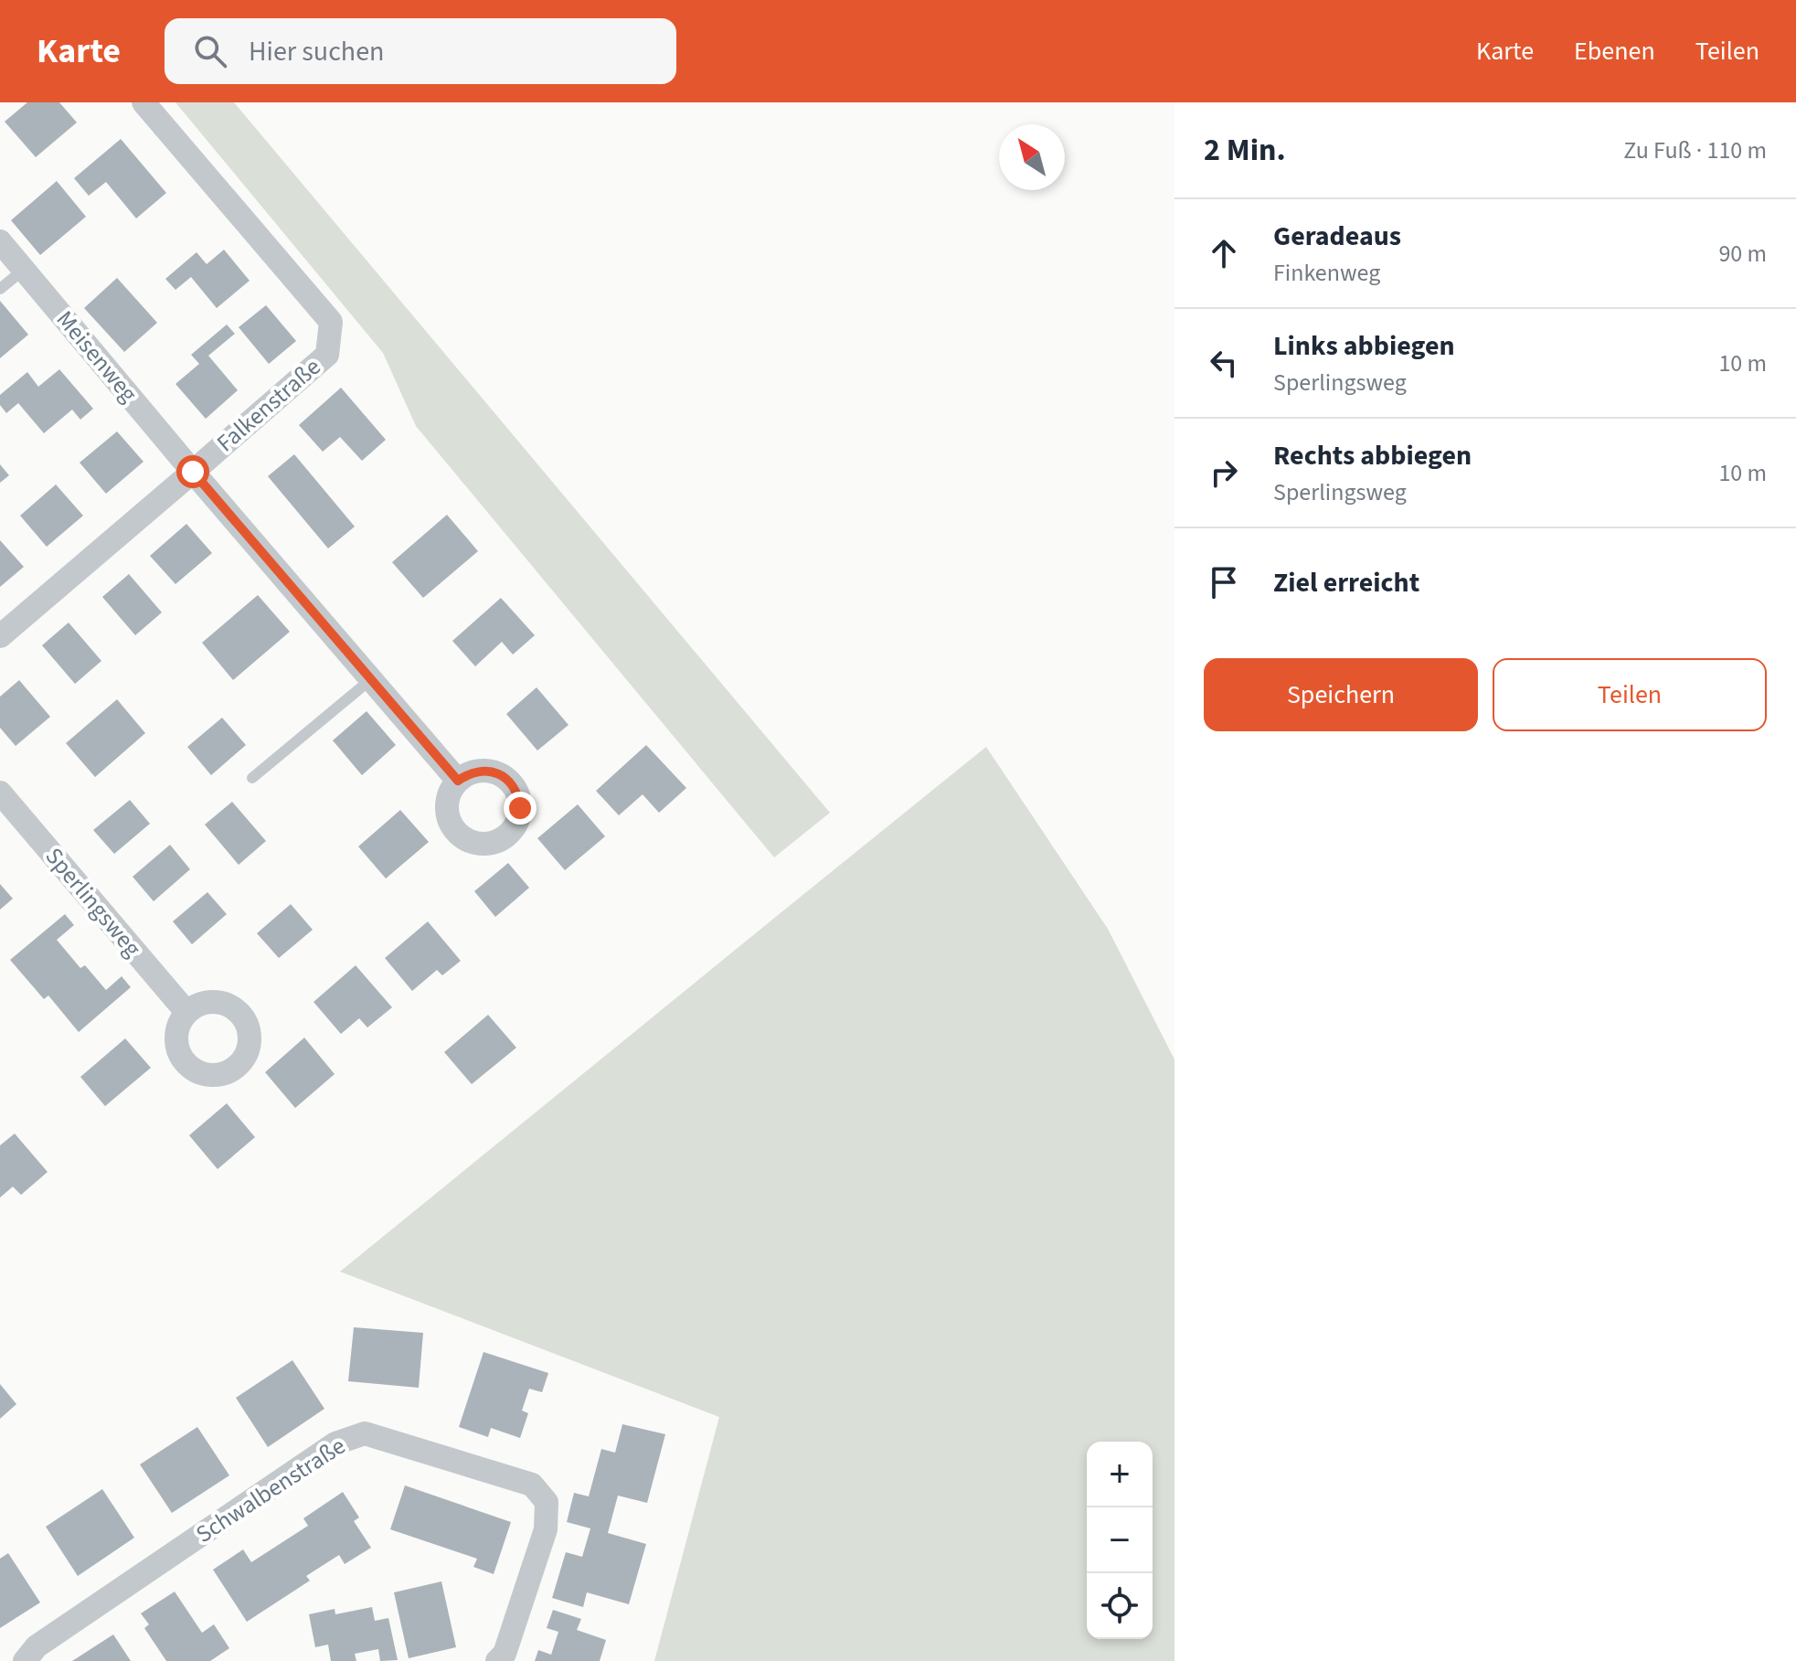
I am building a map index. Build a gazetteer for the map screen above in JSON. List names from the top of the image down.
{
  "streets": {
    "street": [
      "Meisenweg",
      "Falkenstraße",
      "Sperlingsweg",
      "Schwalbenstraße"
    ]
  },
  "crossings": [
    ["Meisenweg", "Falkenstraße"]
  ],
  "north": "top left",
  "page": {
    "header": "Karte",
    "search": "Hier suchen",
    "nav": ["Karte", "Ebenen", "Teilen"],
    "heading": ["2 Min.", "Zu Fuß · 110 m"],
    "list": [
      ["Geradeaus", "Finkenweg", "90 m"],
      ["Links abbiegen", "Sperlingsweg", "10 m"],
      ["Rechts abbiegen", "Sperlingsweg", "10 m"],
      "Ziel erreicht"
    ],
    "buttons": ["Speichern", "Teilen"],
    "map_buttons": ["+", "−"]
  }
}
